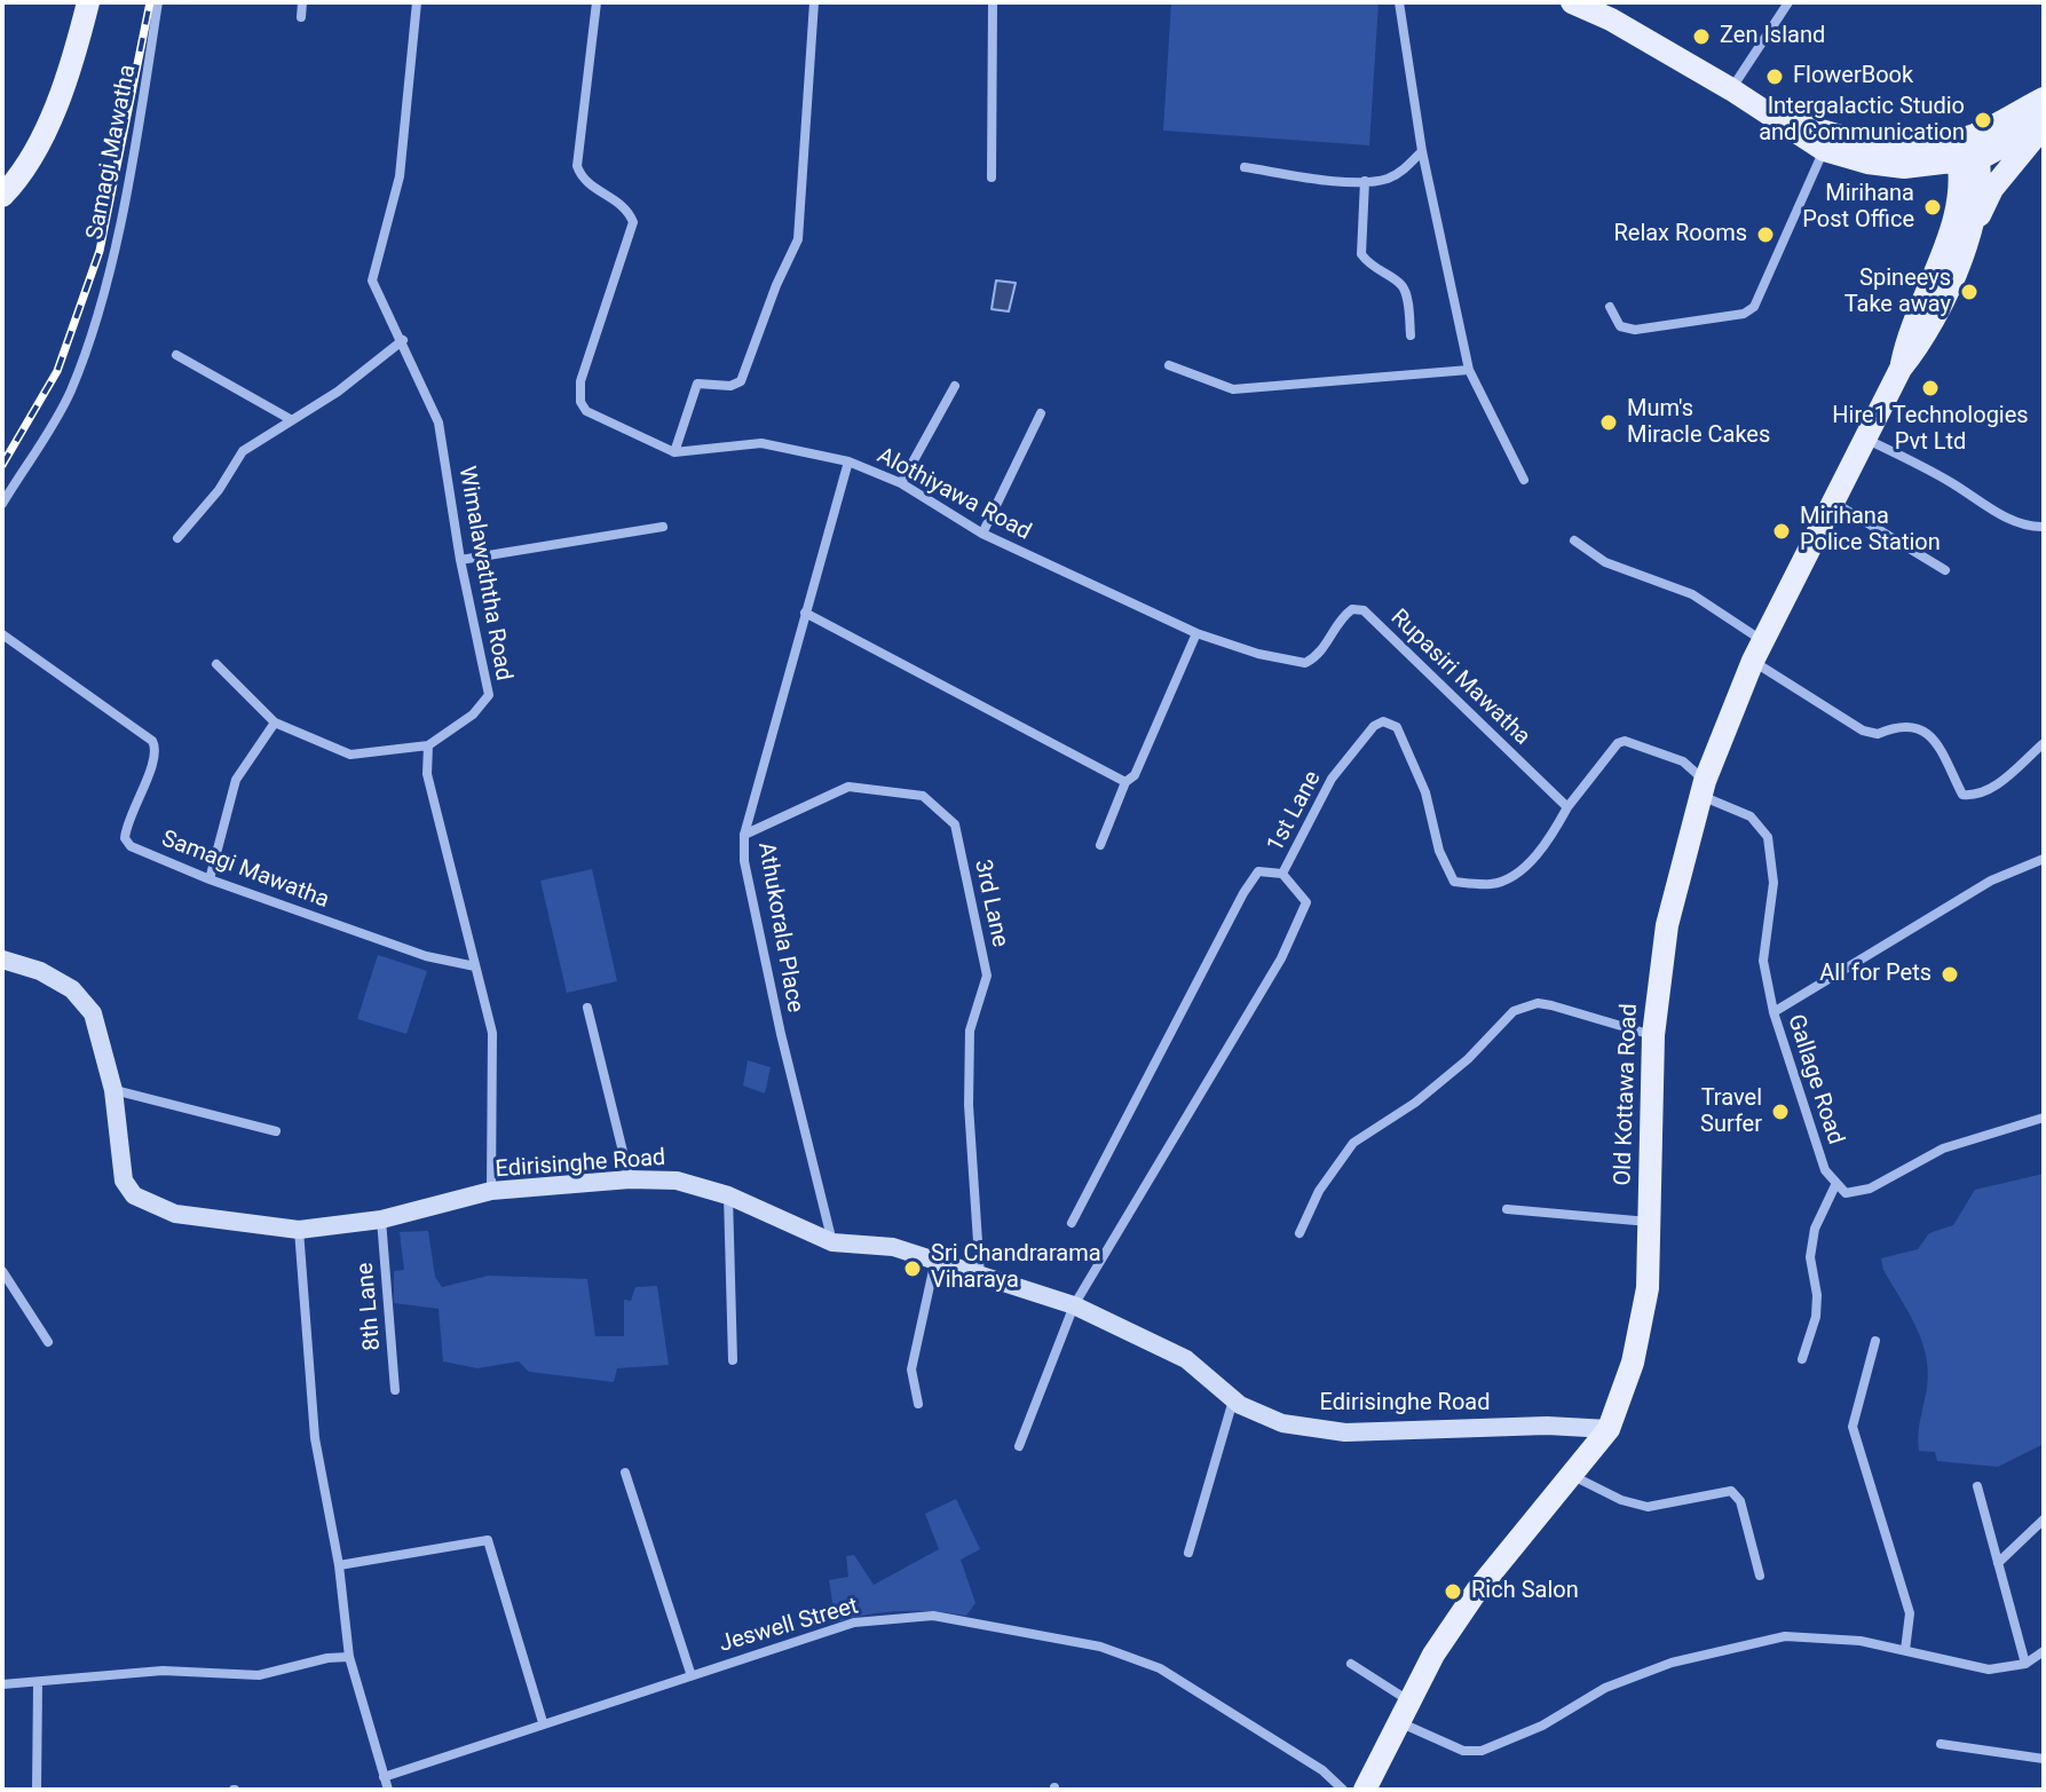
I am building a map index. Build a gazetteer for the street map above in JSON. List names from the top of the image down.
{
  "streets": {
    "main road": ["Old Kottawa Road", "Edirisinghe Road"],
    "street": [
      "Samagi Mawatha",
      "Alothiyawa Road",
      "Wimalawaththa Road",
      "Rupasiri Mawatha",
      "1st Lane",
      "3rd Lane",
      "Athukorala Place",
      "Gallage Road",
      "8th Lane",
      "Jeswell Street"
    ]
  },
  "crossings": [
    ["Alothiyawa Road", "Rupasiri Mawatha"],
    ["Alothiyawa Road", "Athukorala Place"],
    ["Rupasiri Mawatha", "1st Lane"],
    ["1st Lane", "Edirisinghe Road"],
    ["3rd Lane", "Athukorala Place"],
    ["3rd Lane", "Edirisinghe Road"],
    ["Athukorala Place", "Edirisinghe Road"],
    ["Gallage Road", "Old Kottawa Road"],
    ["Old Kottawa Road", "Edirisinghe Road"],
    ["Edirisinghe Road", "8th Lane"]
  ],
  "places": [
    "Zen Island",
    "FlowerBook",
    "Intergalactic Studio and Communication",
    "Mirihana Post Office",
    "Relax Rooms",
    "Spineeys Take away",
    "Hire1 Technologies Pvt Ltd",
    "Mum's Miracle Cakes",
    "Mirihana Police Station",
    "All for Pets",
    "Travel Surfer",
    "Sri Chandrarama Viharaya",
    "Rich Salon"
  ]
}
